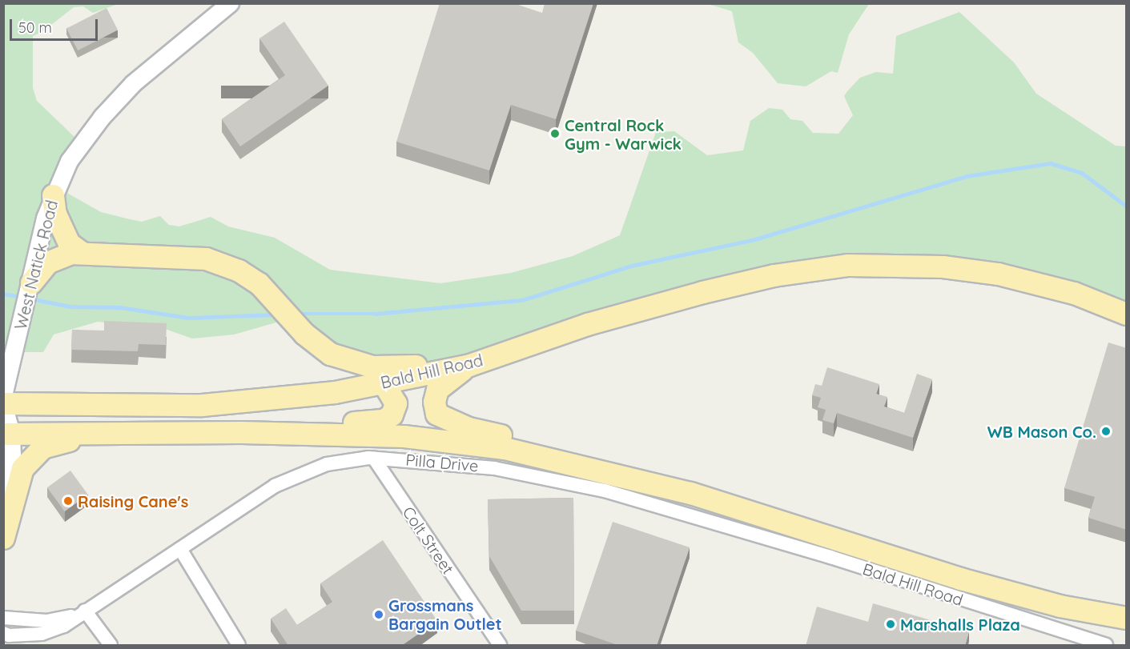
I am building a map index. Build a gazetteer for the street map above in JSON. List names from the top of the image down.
{
  "streets": {
    "main road": ["Bald Hill Road"],
    "street": ["West Natick Road", "Pilla Drive", "Colt Street"]
  },
  "crossings": [
    ["Bald Hill Road", "Pilla Drive"],
    ["Pilla Drive", "Colt Street"]
  ],
  "places": [
    "Central Rock Gym - Warwick",
    "WB Mason Co.",
    "Raising Cane's",
    "Grossmans Bargain Outlet",
    "Marshalls Plaza"
  ],
  "scale_bar": "50 m"
}
